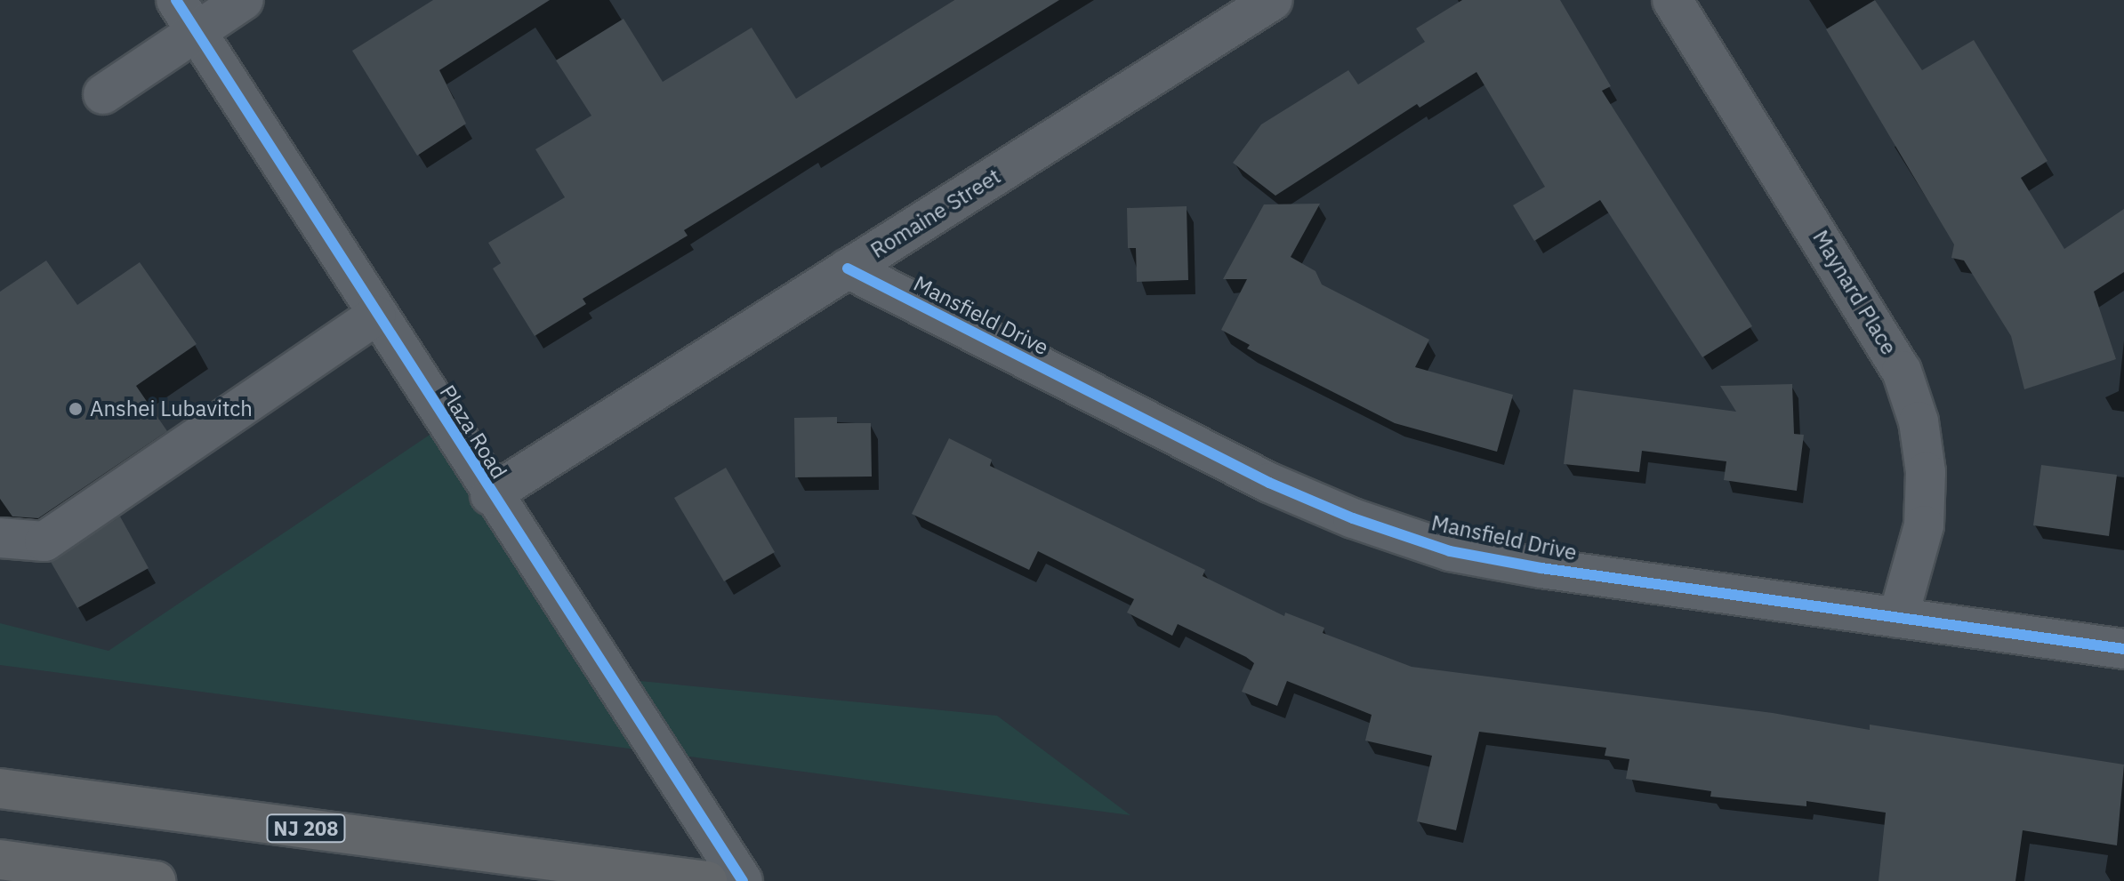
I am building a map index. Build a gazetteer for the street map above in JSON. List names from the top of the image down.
{
  "streets": {
    "highway": ["NJ 208"],
    "street": [
      "Romaine Street",
      "Maynard Place",
      "Mansfield Drive",
      "Plaza Road"
    ]
  },
  "crossings": [
    ["Romaine Street", "Mansfield Drive"],
    ["Romaine Street", "Plaza Road"],
    ["Maynard Place", "Mansfield Drive"]
  ],
  "places": ["Anshei Lubavitch"]
}
